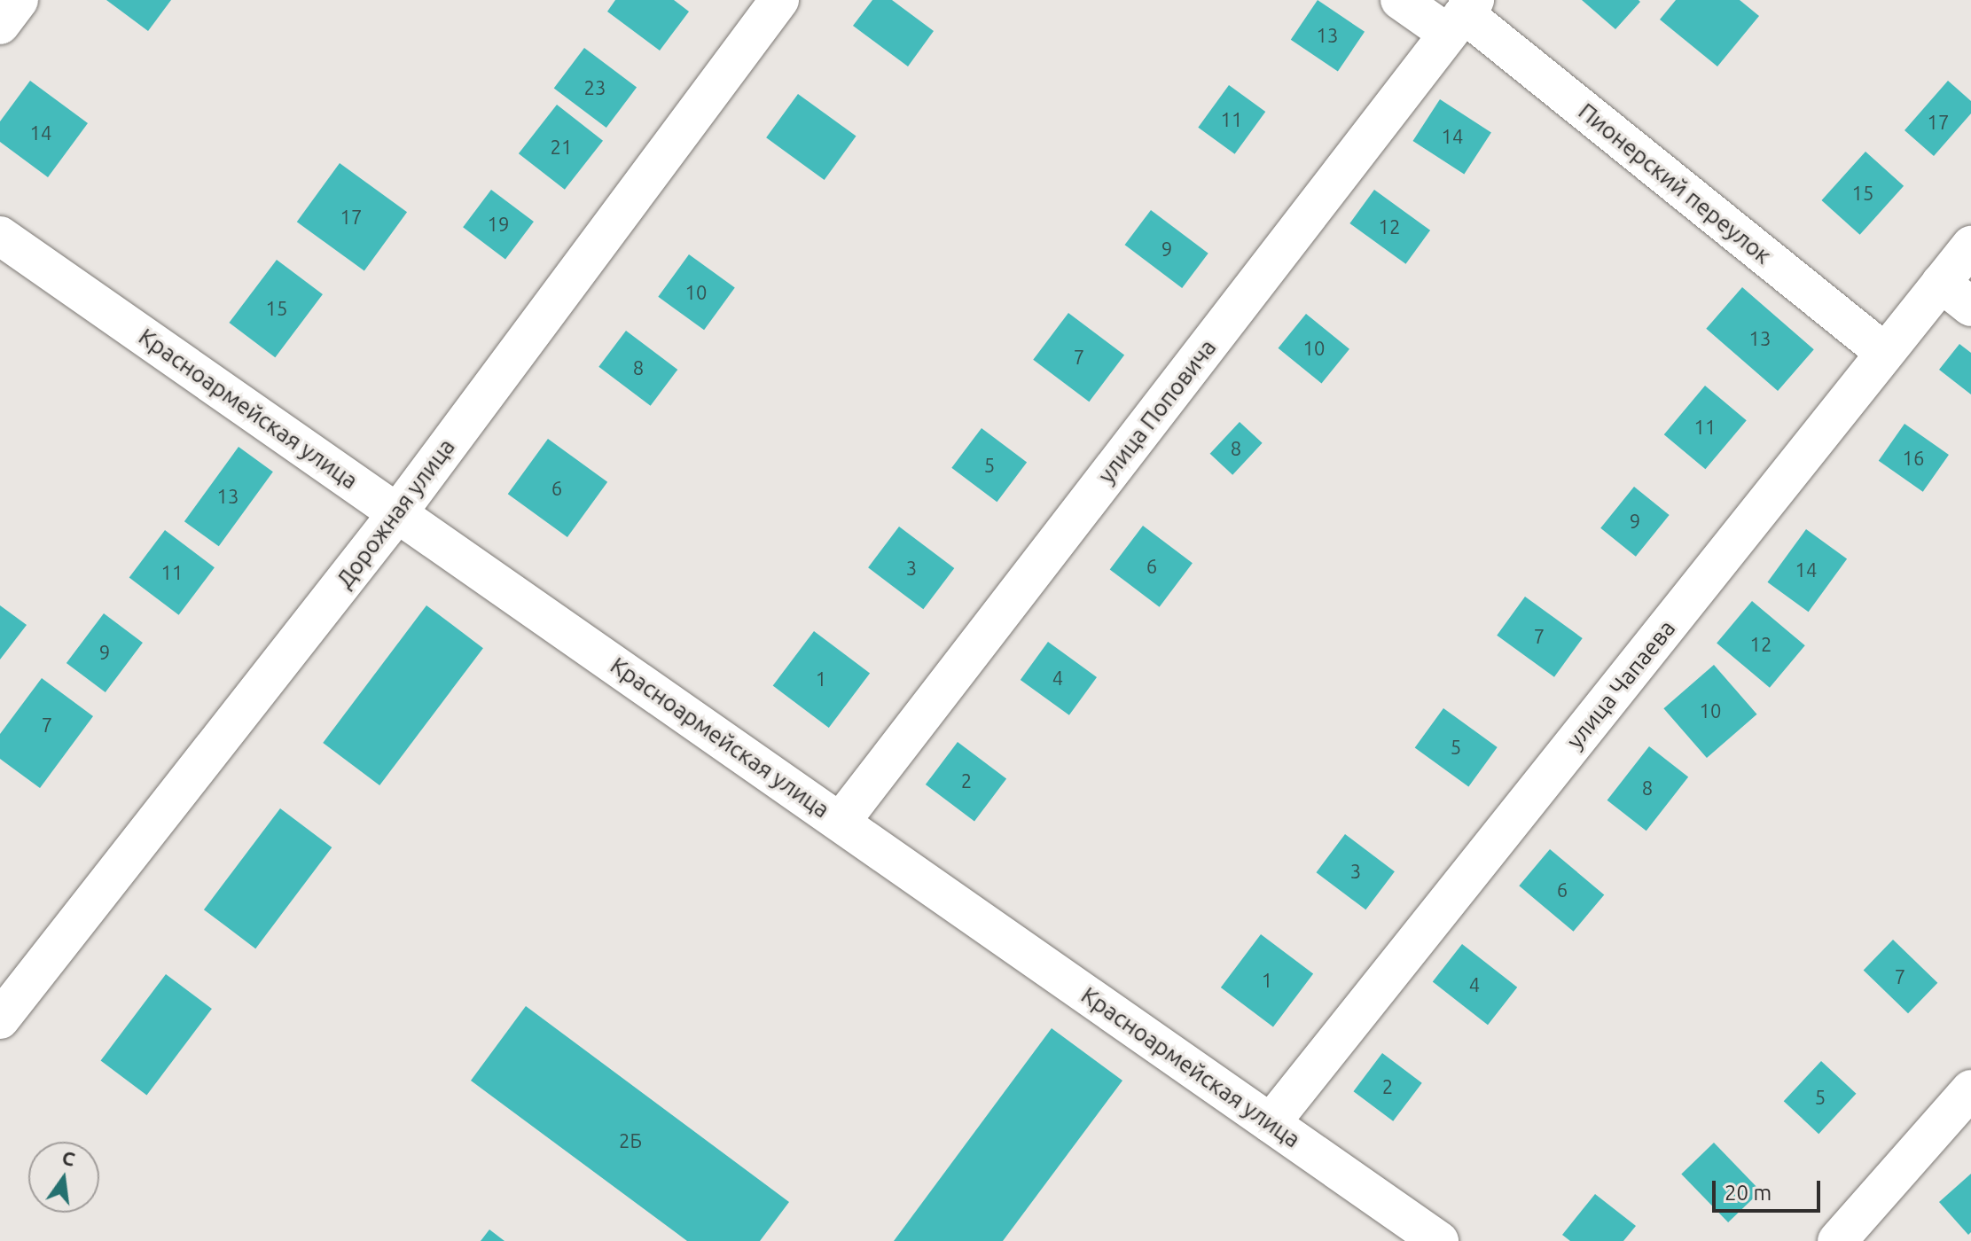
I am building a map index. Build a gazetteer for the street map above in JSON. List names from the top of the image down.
{
  "streets": {
    "street": [
      "Пионерский переулок",
      "Красноармейская улица",
      "улица Поповича",
      "Дорожная улица",
      "улица Чапаева"
    ]
  },
  "crossings": [
    ["Пионерский переулок", "улица Поповича"],
    ["Пионерский переулок", "улица Чапаева"],
    ["Красноармейская улица", "улица Поповича"],
    ["Красноармейская улица", "Дорожная улица"],
    ["Красноармейская улица", "улица Чапаева"]
  ],
  "house_numbers": [
    "13",
    "23",
    "11",
    "17",
    "14",
    "14",
    "21",
    "15",
    "17",
    "19",
    "12",
    "9",
    "10",
    "15",
    "13",
    "10",
    "7",
    "8",
    "11",
    "8",
    "16",
    "5",
    "6",
    "13",
    "9",
    "6",
    "3",
    "14",
    "11",
    "7",
    "12",
    "9",
    "4",
    "1",
    "10",
    "7",
    "5",
    "2",
    "8",
    "3",
    "6",
    "7",
    "1",
    "4",
    "2",
    "5",
    "2Б"
  ],
  "scale_bar": "20 m",
  "north": "top"
}
